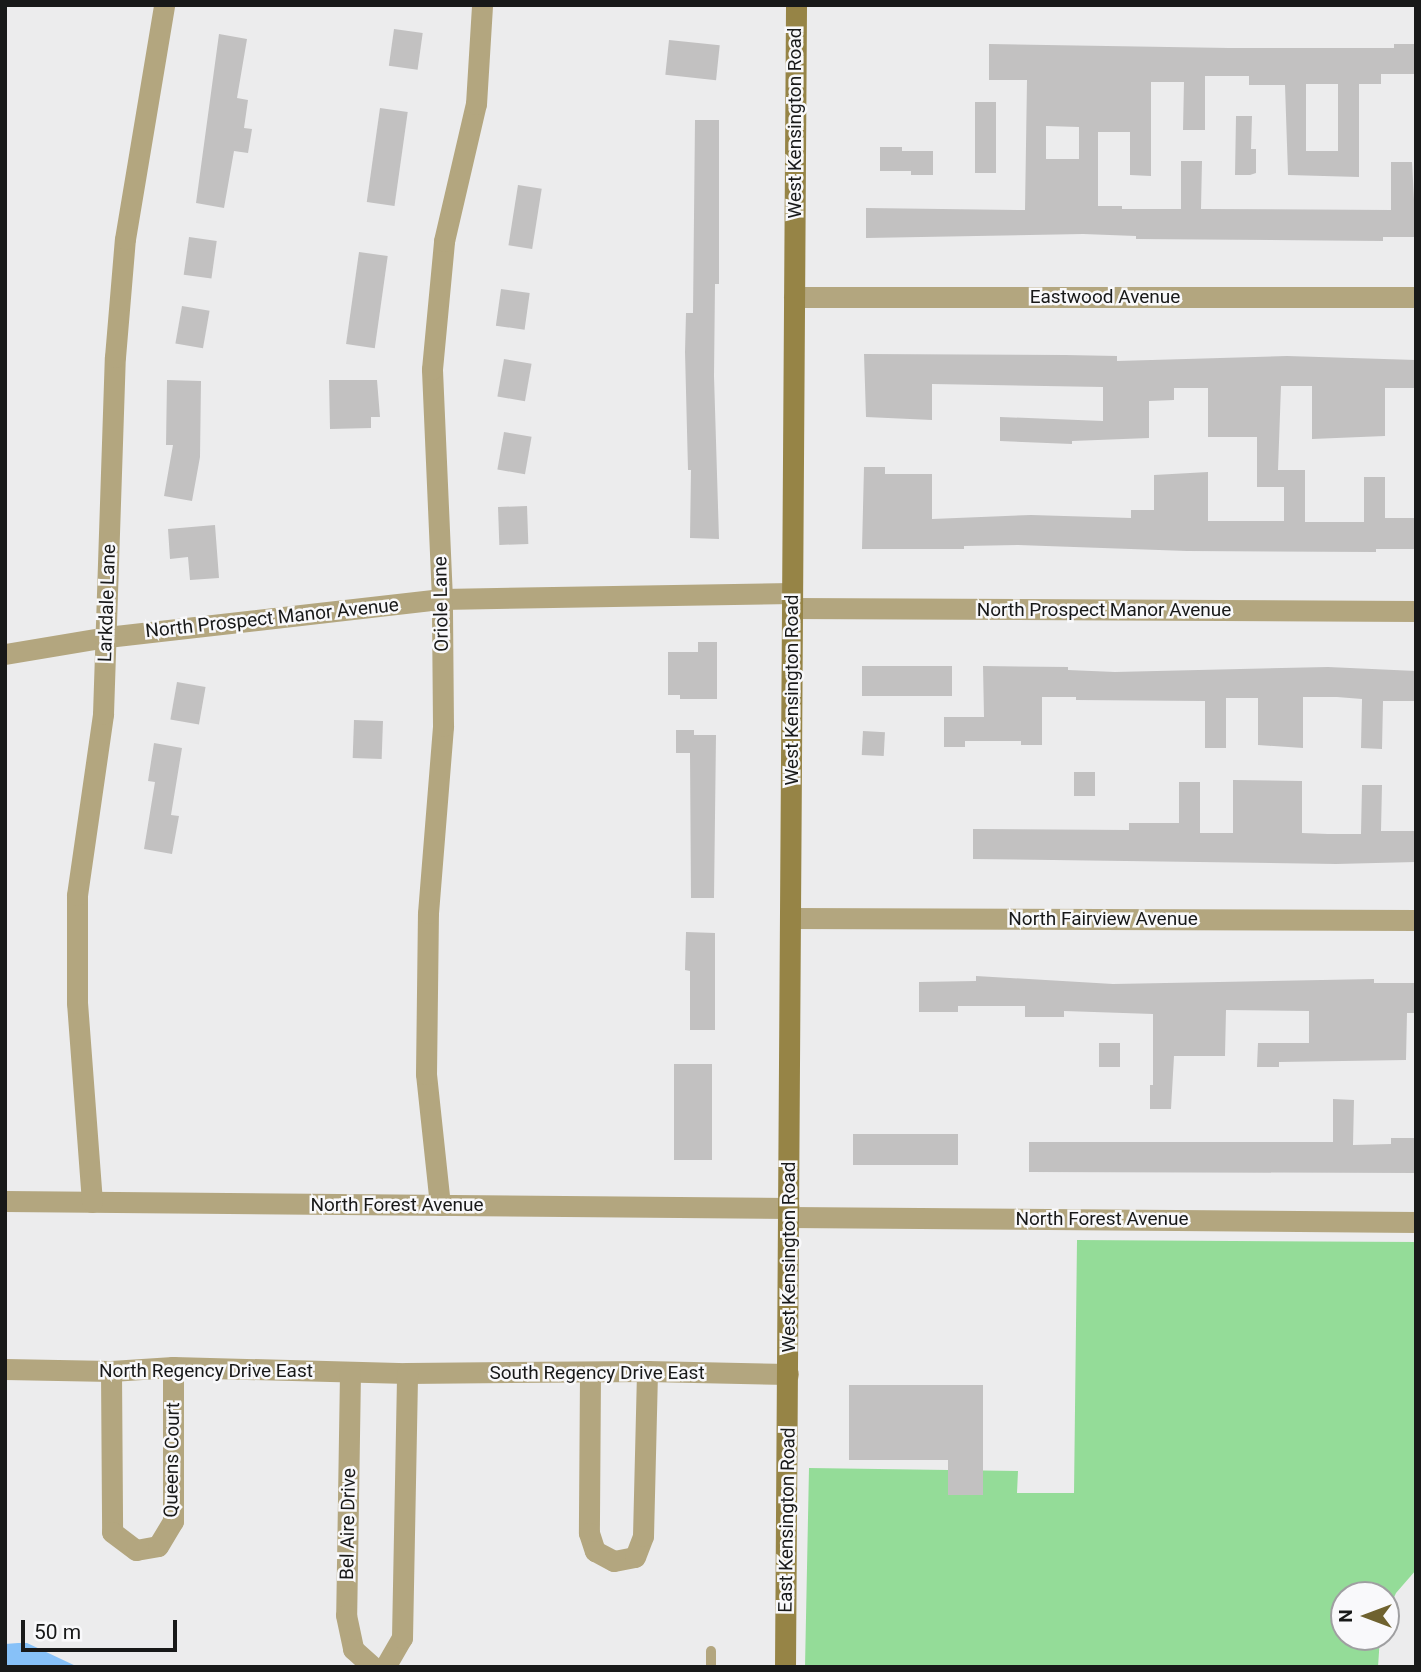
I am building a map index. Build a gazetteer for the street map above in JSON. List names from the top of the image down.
{
  "streets": {
    "main road": ["West Kensington Road", "East Kensington Road"],
    "street": [
      "Eastwood Avenue",
      "Larkdale Lane",
      "Oriole Lane",
      "North Prospect Manor Avenue",
      "North Fairview Avenue",
      "North Forest Avenue",
      "North Regency Drive East",
      "South Regency Drive East",
      "Queens Court",
      "Bel Aire Drive"
    ]
  },
  "crossings": [
    ["West Kensington Road", "Eastwood Avenue"],
    ["West Kensington Road", "North Prospect Manor Avenue"],
    ["West Kensington Road", "North Fairview Avenue"],
    ["West Kensington Road", "North Forest Avenue"],
    ["West Kensington Road", "South Regency Drive East"],
    ["West Kensington Road", "East Kensington Road"],
    ["Larkdale Lane", "North Prospect Manor Avenue"],
    ["Larkdale Lane", "North Forest Avenue"],
    ["Oriole Lane", "North Prospect Manor Avenue"],
    ["Oriole Lane", "North Forest Avenue"],
    ["North Regency Drive East", "South Regency Drive East"],
    ["North Regency Drive East", "Queens Court"],
    ["North Regency Drive East", "Bel Aire Drive"],
    ["South Regency Drive East", "East Kensington Road"]
  ],
  "scale_bar": "50 m",
  "north": "left"
}
